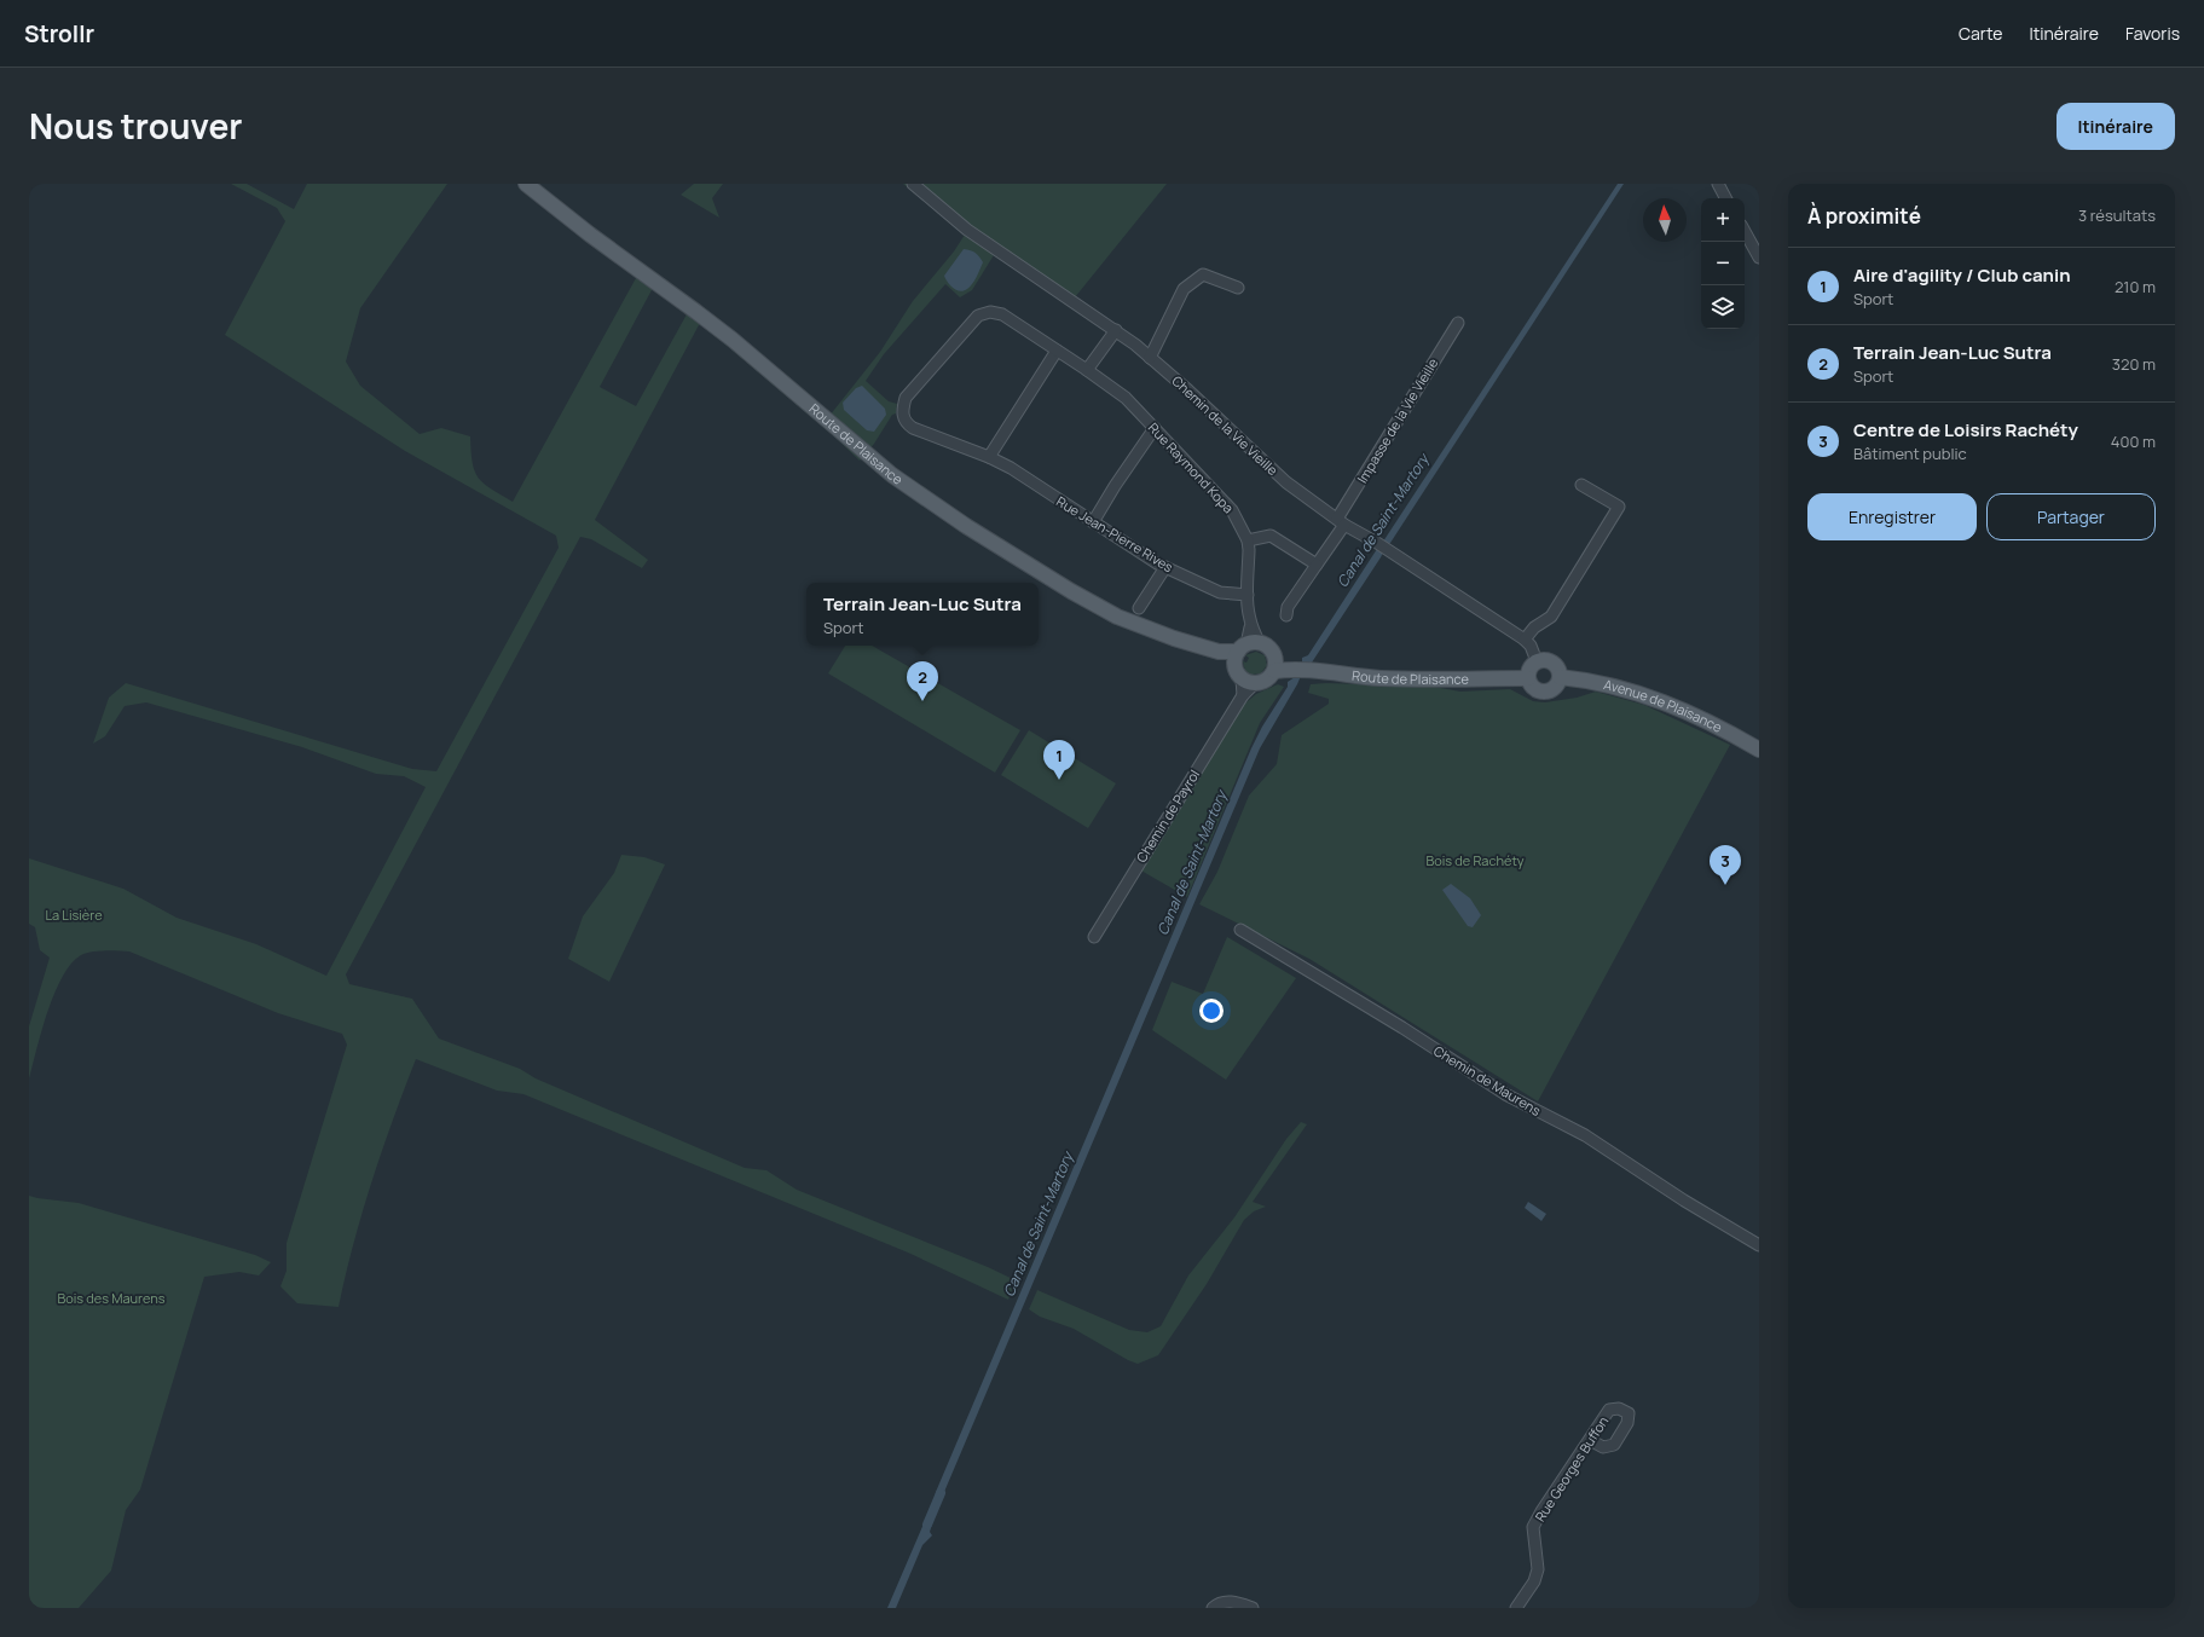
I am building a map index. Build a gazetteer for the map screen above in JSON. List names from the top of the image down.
{
  "streets": {
    "main road": ["Route de Plaisance", "Avenue de Plaisance"],
    "street": [
      "Impasse de la Vie Vieille",
      "Chemin de la Vie Vieille",
      "Rue Raymond Kopa",
      "Rue Jean-Pierre Rives",
      "Chemin de Payrol",
      "Chemin de Maurens",
      "Rue Georges Buffon"
    ]
  },
  "crossings": [
    ["Impasse de la Vie Vieille", "Chemin de la Vie Vieille"],
    ["Chemin de la Vie Vieille", "Route de Plaisance"],
    ["Chemin de la Vie Vieille", "Avenue de Plaisance"],
    ["Route de Plaisance", "Rue Raymond Kopa"],
    ["Route de Plaisance", "Avenue de Plaisance"],
    ["Route de Plaisance", "Chemin de Payrol"],
    ["Rue Raymond Kopa", "Rue Jean-Pierre Rives"],
    ["Rue Raymond Kopa", "Chemin de Payrol"]
  ],
  "water": ["Canal de Saint-Martory"],
  "parks": ["Bois de Rachéty", "La Lisière", "Bois des Maurens"],
  "north": "top",
  "page": {
    "header": "Strollr",
    "nav": ["Carte", "Itinéraire", "Favoris"],
    "title": "Nous trouver",
    "buttons": [
      "Itinéraire",
      ["Enregistrer", "Partager"]
    ],
    "heading": ["À proximité", "3 résultats"],
    "map_buttons": ["+", "−"],
    "list": [
      {
        "mark": "1",
        "name": "Aire d'agility / Club canin",
        "note": "Sport",
        "value": "210 m"
      },
      {
        "mark": "2",
        "name": "Terrain Jean-Luc Sutra",
        "note": "Sport",
        "value": "320 m"
      },
      {
        "mark": "3",
        "name": "Centre de Loisirs Rachéty",
        "note": "Bâtiment public",
        "value": "400 m"
      }
    ],
    "popup": ["Terrain Jean-Luc Sutra", "Sport"],
    "pins": ["2", "1", "3"]
  }
}
